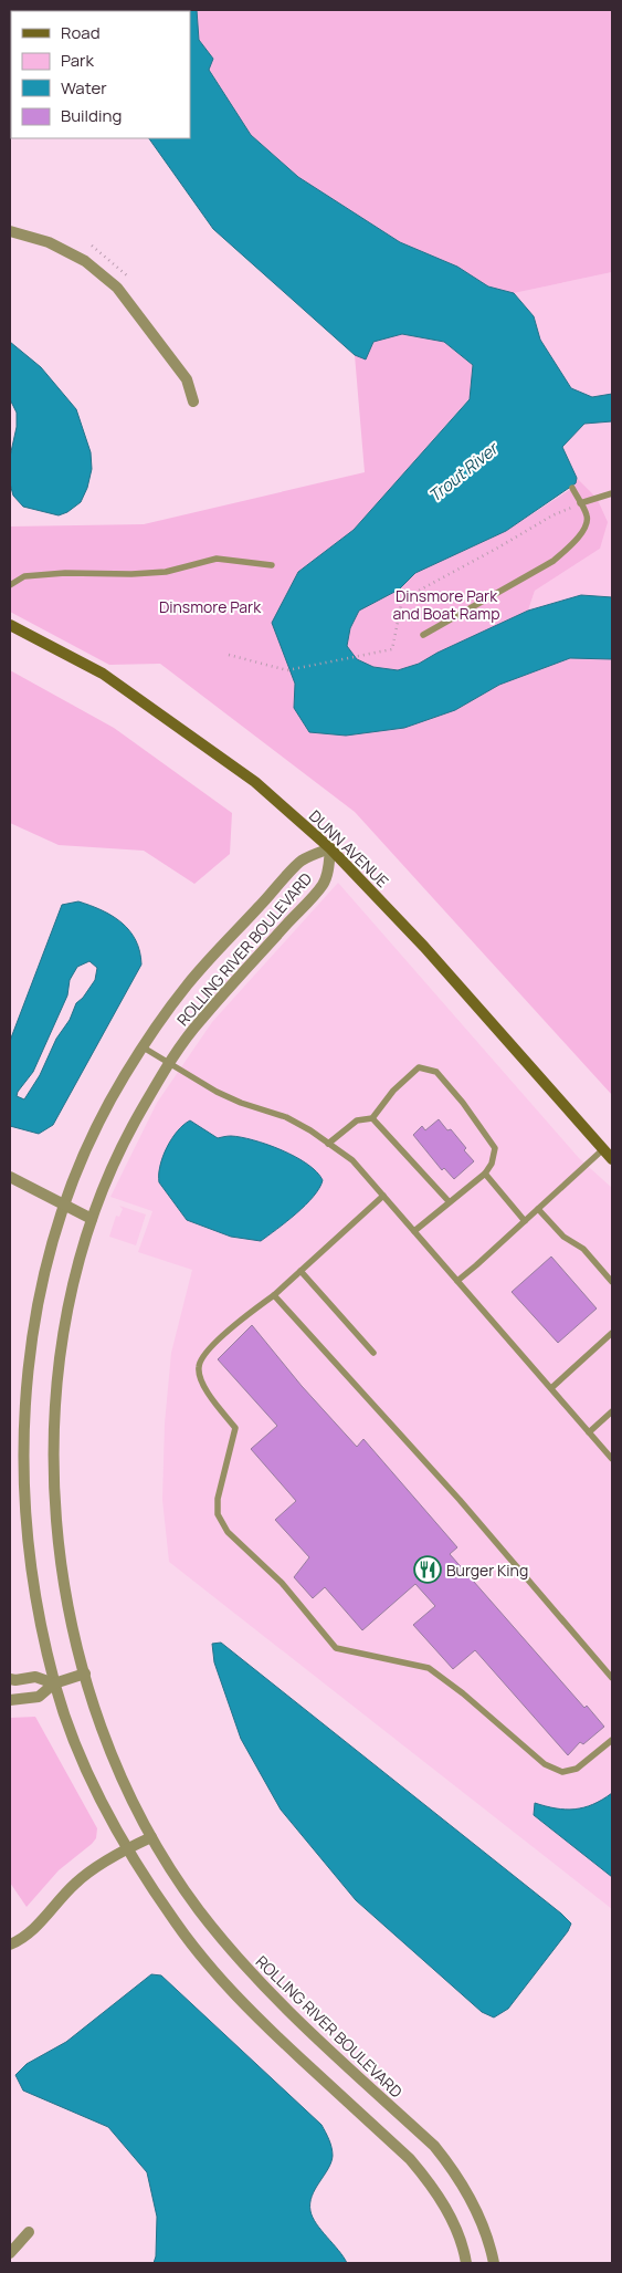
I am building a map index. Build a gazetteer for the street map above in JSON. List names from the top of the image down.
{
  "streets": {
    "main road": ["DUNN AVENUE"],
    "street": ["ROLLING RIVER BOULEVARD"]
  },
  "crossings": [
    ["DUNN AVENUE", "ROLLING RIVER BOULEVARD"]
  ],
  "water": ["Trout River"],
  "parks": ["Dinsmore Park and Boat Ramp", "Dinsmore Park"],
  "places": {
    "restaurant": ["Burger King"]
  },
  "legend": [
    "Road",
    "Park",
    "Water",
    "Building"
  ]
}
